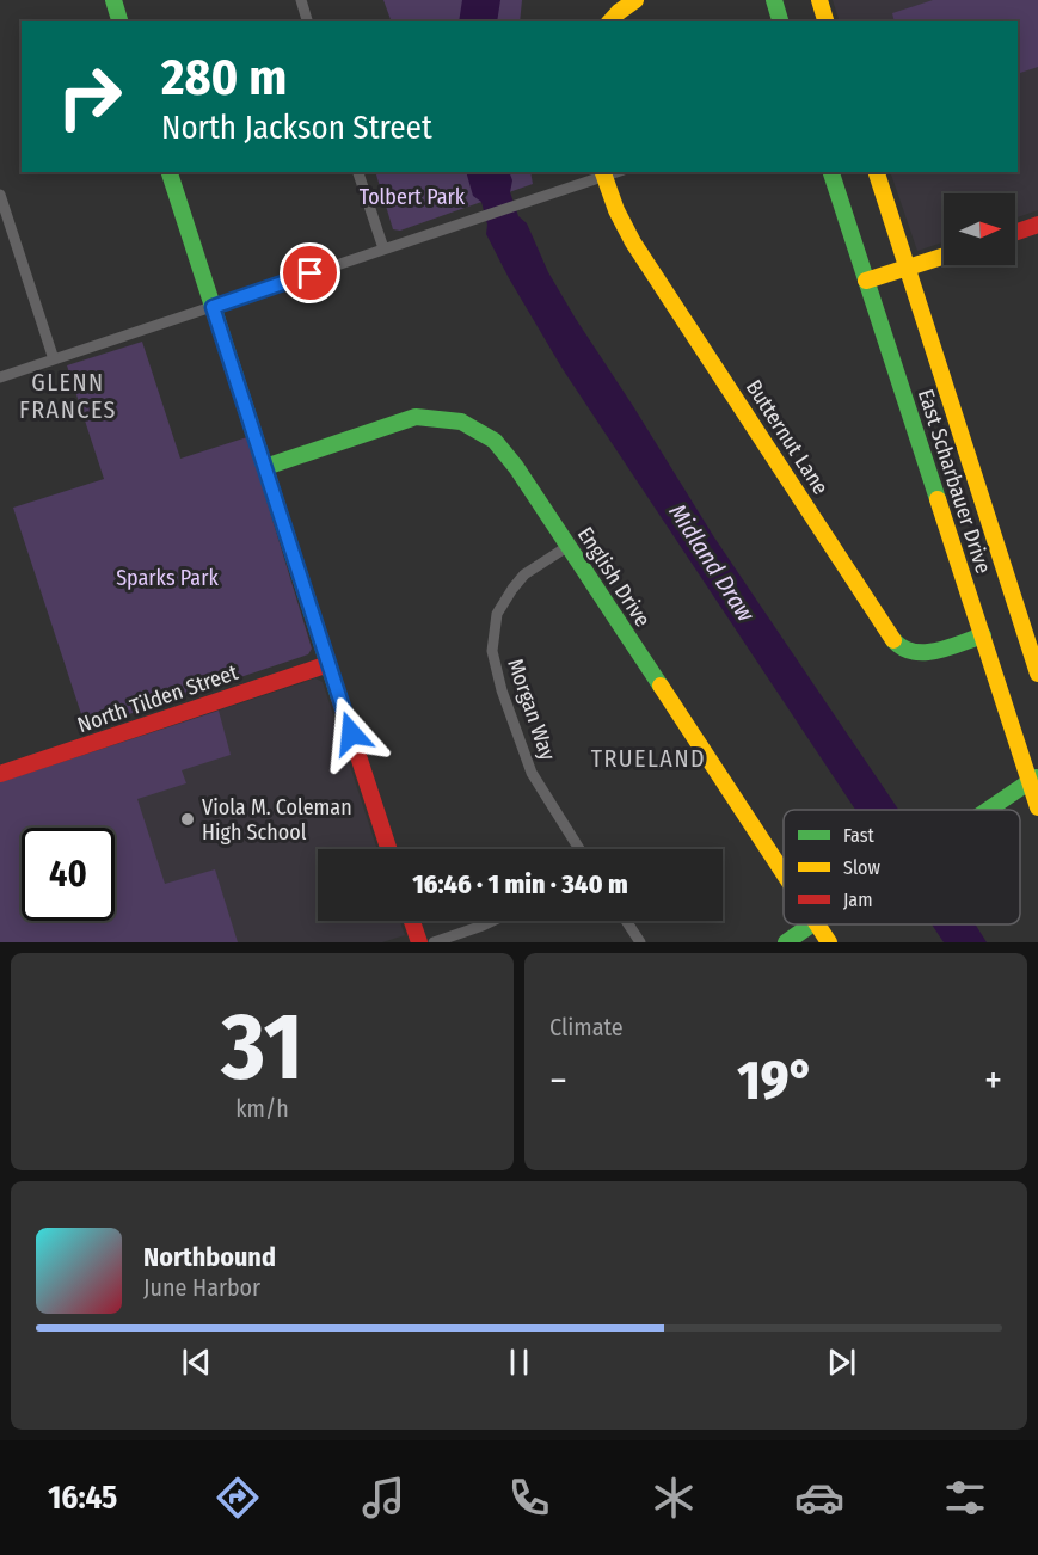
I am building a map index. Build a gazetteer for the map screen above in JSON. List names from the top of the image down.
{
  "streets": {
    "street": [
      "Butternut Lane",
      "East Scharbauer Drive",
      "English Drive",
      "North Tilden Street",
      "Morgan Way"
    ]
  },
  "crossings": [
    ["Butternut Lane", "East Scharbauer Drive"],
    ["English Drive", "Morgan Way"]
  ],
  "districts": ["GLENN FRANCES", "TRUELAND"],
  "water": ["Midland Draw"],
  "parks": ["Tolbert Park", "Sparks Park"],
  "places": ["Viola M. Coleman High School"],
  "legend": ["Fast", "Slow", "Jam"],
  "north": "right",
  "page": {
    "turn": ["280 m", "North Jackson Street"],
    "limit": "40",
    "trip": "16:46 · 1 min · 340 m",
    "tile": [
      ["31", "km/h"],
      "Climate"
    ],
    "heat": ["−", "19°", "+"],
    "song": ["Northbound", "June Harbor"],
    "tabs": "16:45"
  }
}
